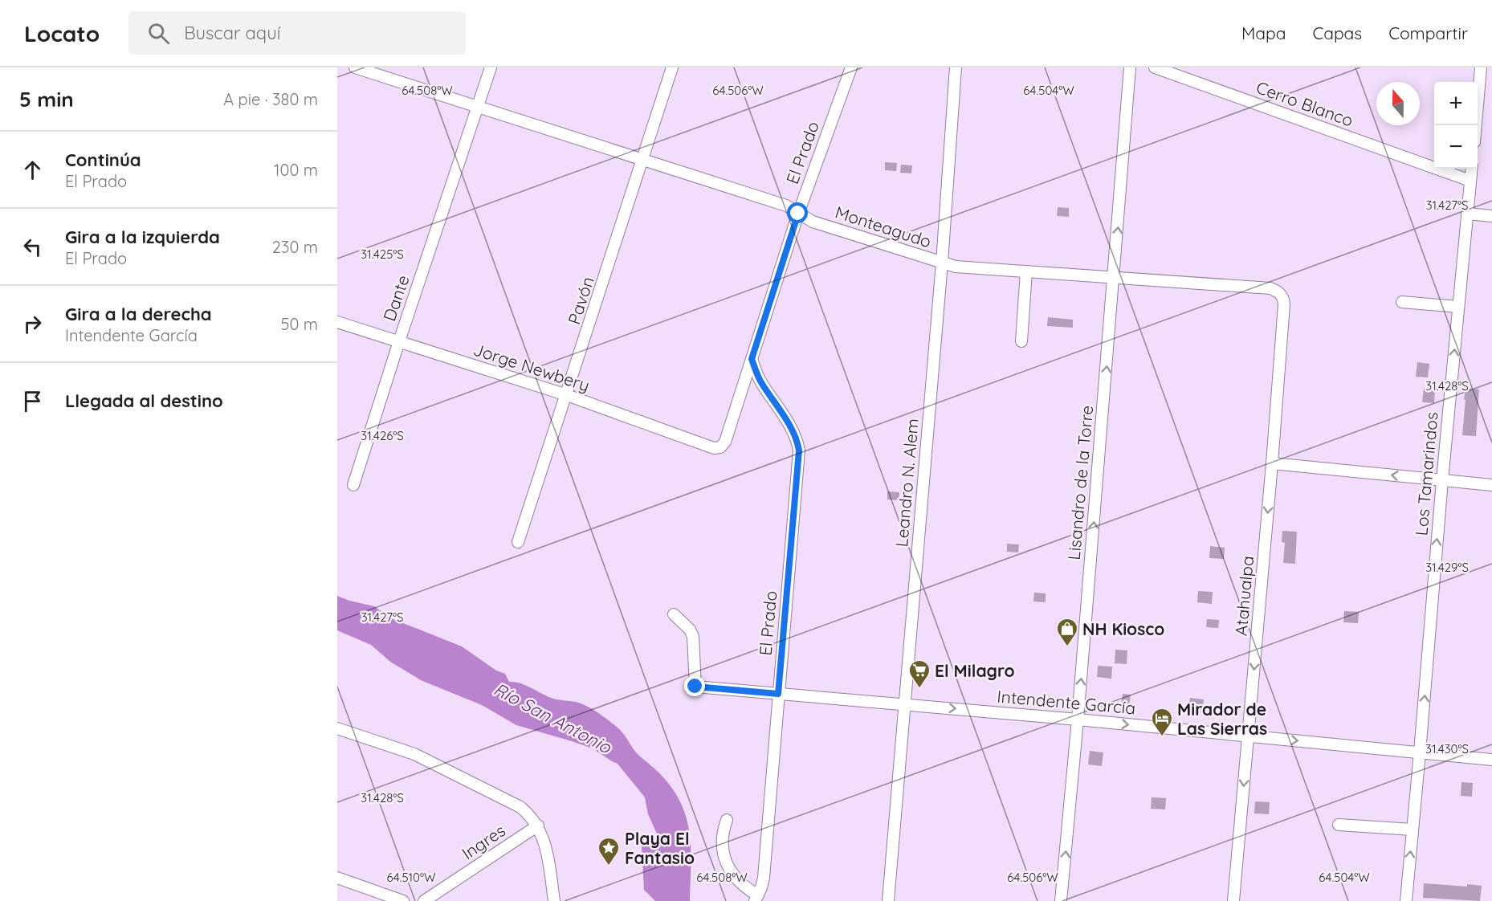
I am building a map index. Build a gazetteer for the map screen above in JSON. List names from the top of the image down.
{
  "streets": {
    "street": [
      "Cerro Blanco",
      "El Prado",
      "Monteagudo",
      "Dante",
      "Pavón",
      "Jorge Newbery",
      "Los Tamarindos",
      "Leandro N. Alem",
      "Lisandro de la Torre",
      "Atahualpa",
      "Intendente García",
      "Ingres"
    ]
  },
  "crossings": [
    ["Cerro Blanco", "Los Tamarindos"],
    ["El Prado", "Monteagudo"],
    ["El Prado", "Jorge Newbery"],
    ["El Prado", "Intendente García"],
    ["Monteagudo", "Dante"],
    ["Monteagudo", "Pavón"],
    ["Monteagudo", "Leandro N. Alem"],
    ["Monteagudo", "Lisandro de la Torre"],
    ["Monteagudo", "Atahualpa"],
    ["Dante", "Jorge Newbery"],
    ["Pavón", "Jorge Newbery"],
    ["Los Tamarindos", "Intendente García"],
    ["Leandro N. Alem", "Intendente García"],
    ["Lisandro de la Torre", "Intendente García"],
    ["Atahualpa", "Intendente García"]
  ],
  "one_way": [
    "Los Tamarindos",
    "Lisandro de la Torre",
    "Atahualpa",
    "Intendente García"
  ],
  "water": ["Río San Antonio"],
  "places": {
    "shop": ["NH Kiosco"],
    "supermarket": ["El Milagro"],
    "hotel": ["Mirador de Las Sierras"],
    "place": ["Playa El Fantasio"]
  },
  "north": "top",
  "page": {
    "header": "Locato",
    "search": "Buscar aquí",
    "nav": ["Mapa", "Capas", "Compartir"],
    "heading": ["5 min", "A pie · 380 m"],
    "map_buttons": ["+", "−"],
    "list": [
      ["Continúa", "El Prado", "100 m"],
      ["Gira a la izquierda", "El Prado", "230 m"],
      ["Gira a la derecha", "Intendente García", "50 m"],
      "Llegada al destino"
    ]
  },
  "coordinates": [
    "64.508°W",
    "64.506°W",
    "64.504°W",
    "31.427°S",
    "31.425°S",
    "31.428°S",
    "31.426°S",
    "31.429°S",
    "31.430°S",
    "64.510°W"
  ]
}
